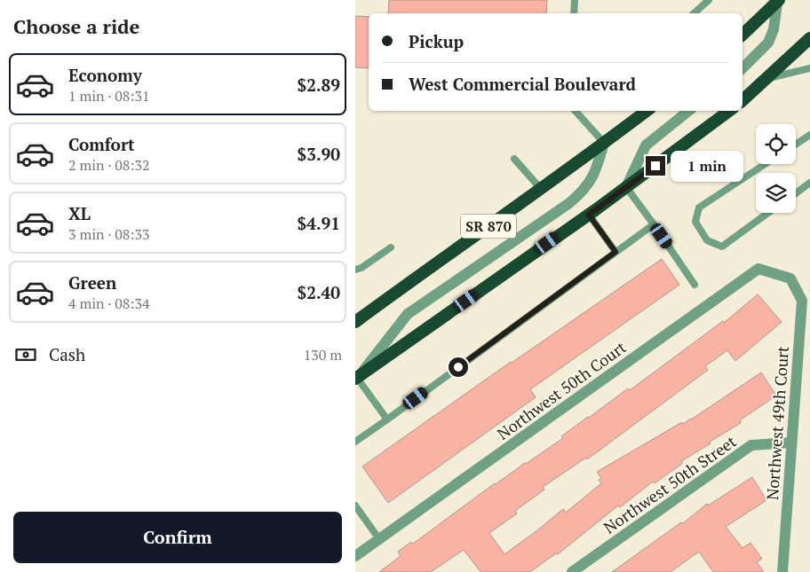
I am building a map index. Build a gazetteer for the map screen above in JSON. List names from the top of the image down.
{
  "streets": {
    "highway": ["SR 870"],
    "street": ["Northwest 50th Court", "Northwest 49th Court", "Northwest 50th Street"]
  },
  "crossings": [
    ["Northwest 50th Court", "Northwest 49th Court"],
    ["Northwest 49th Court", "Northwest 50th Street"]
  ],
  "page": {
    "heading": "Choose a ride",
    "banner": ["Pickup", "West Commercial Boulevard"],
    "list": [
      {
        "name": "Economy",
        "note": "1 min · 08:31",
        "value": "$2.89"
      },
      {
        "name": "Comfort",
        "note": "2 min · 08:32",
        "value": "$3.90"
      },
      {
        "name": "XL",
        "note": "3 min · 08:33",
        "value": "$4.91"
      },
      {
        "name": "Green",
        "note": "4 min · 08:34",
        "value": "$2.40"
      }
    ],
    "bubble": "1 min",
    "pay": ["Cash", "130 m"],
    "buttons": "Confirm"
  }
}
